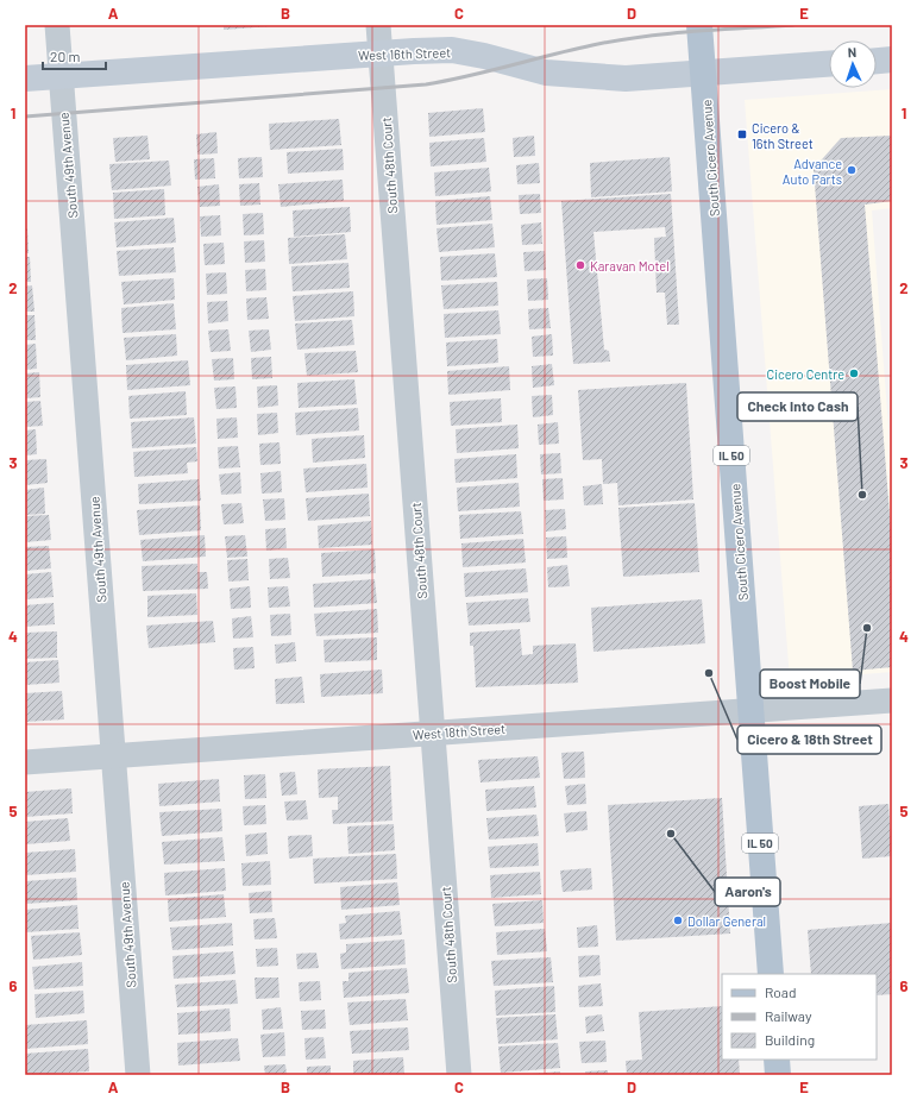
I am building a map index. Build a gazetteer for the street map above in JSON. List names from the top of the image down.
{
  "streets": {
    "main road": ["South Cicero Avenue", "IL 50"],
    "street": [
      "West 16th Street",
      "South 49th Avenue",
      "South 48th Court",
      "West 18th Street"
    ]
  },
  "crossings": [
    ["West 16th Street", "South Cicero Avenue"],
    ["West 16th Street", "South 49th Avenue"],
    ["West 16th Street", "South 48th Court"],
    ["South Cicero Avenue", "West 18th Street"],
    ["South 49th Avenue", "West 18th Street"],
    ["South 48th Court", "West 18th Street"]
  ],
  "places": {
    "transit": ["Cicero & 16th Street"],
    "other": [
      "Advance Auto Parts",
      "Karavan Motel",
      "Cicero Centre",
      "Check Into Cash",
      "Boost Mobile",
      "Cicero & 18th Street",
      "Aaron's",
      "Dollar General"
    ]
  },
  "legend": ["Road", "Railway", "Building"],
  "scale_bar": "20 m",
  "north": "top",
  "grid": {
    "columns": [
      "A",
      "B",
      "C",
      "D",
      "E"
    ],
    "rows": [
      "1",
      "2",
      "3",
      "4",
      "5",
      "6"
    ]
  }
}
